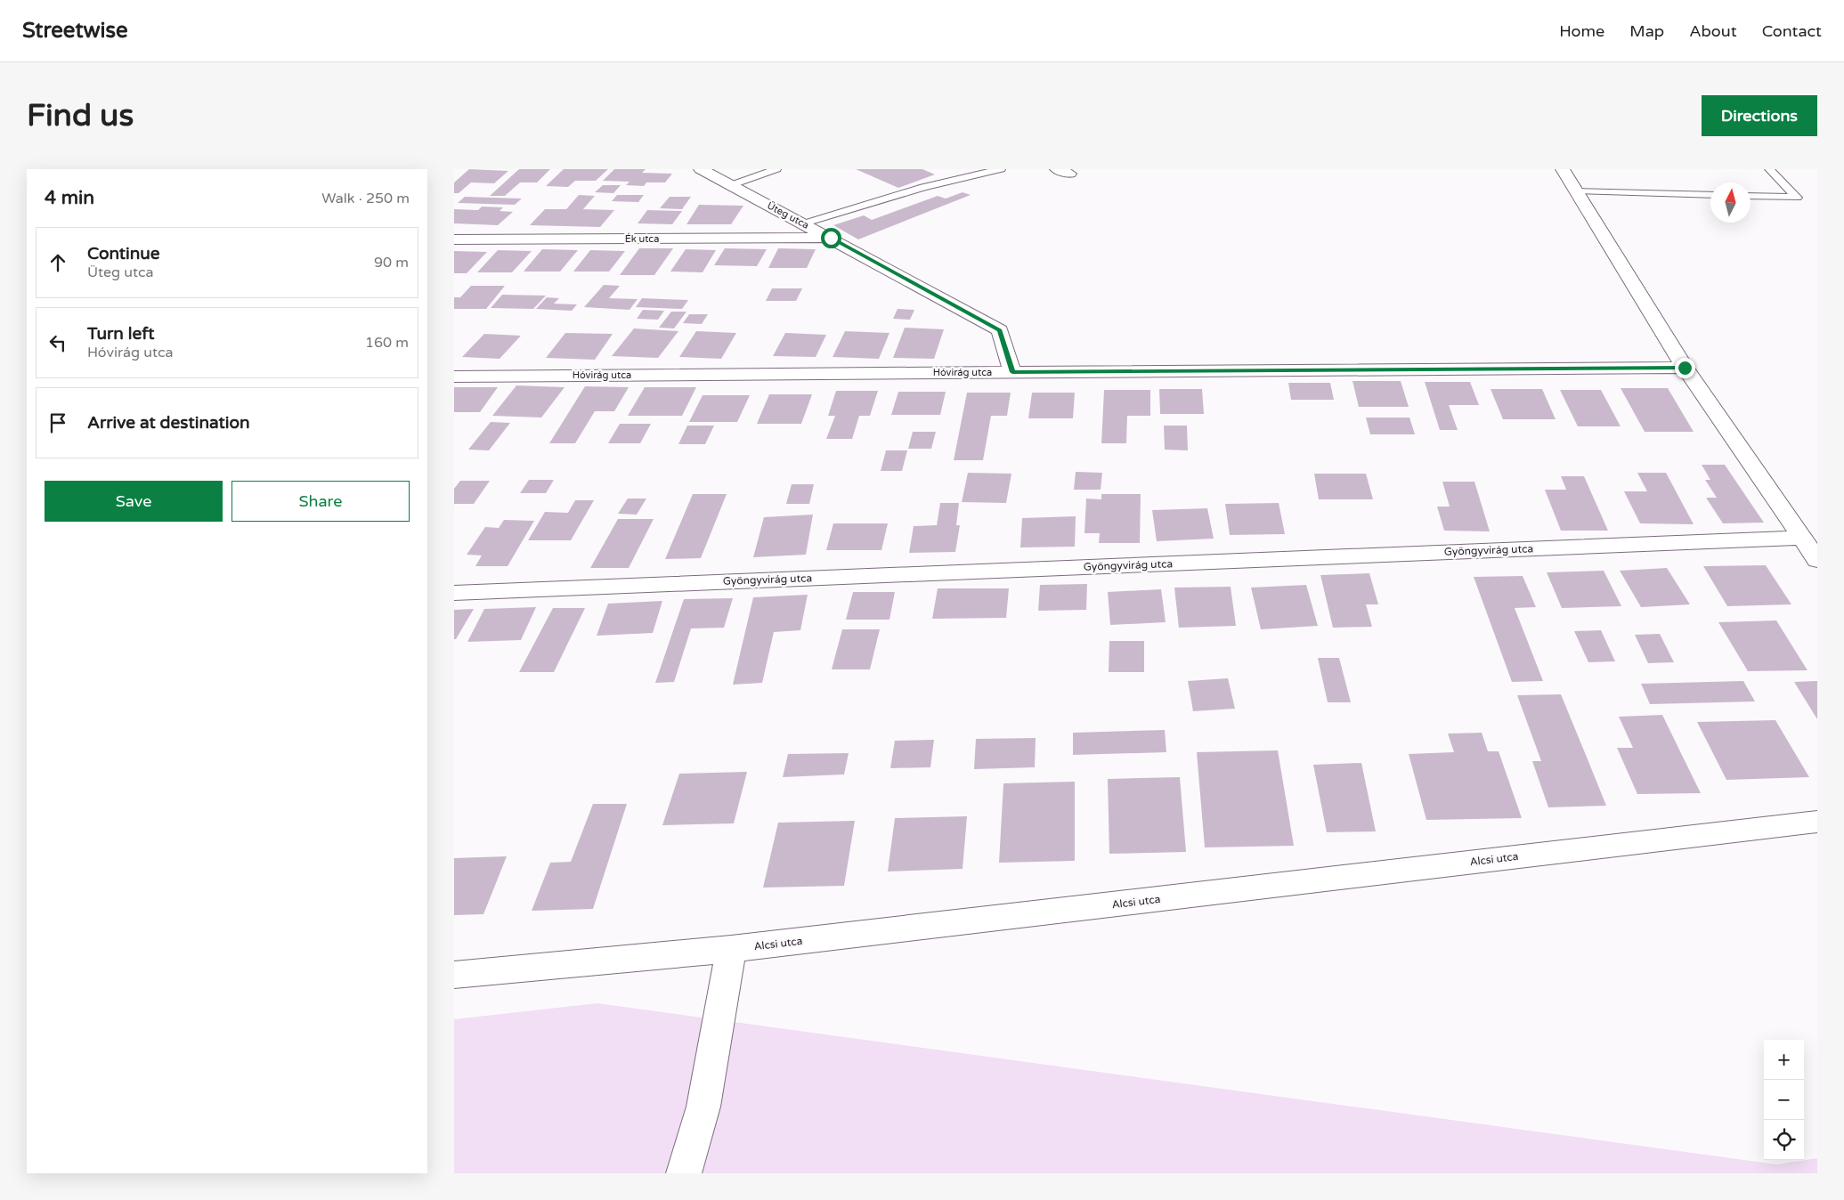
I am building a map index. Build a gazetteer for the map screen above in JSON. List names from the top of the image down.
{
  "streets": {
    "street": [
      "Üteg utca",
      "Ék utca",
      "Hóvirág utca",
      "Gyöngyvirág utca",
      "Alcsi utca"
    ]
  },
  "crossings": [
    ["Üteg utca", "Ék utca"],
    ["Üteg utca", "Hóvirág utca"]
  ],
  "north": "top",
  "page": {
    "header": "Streetwise",
    "nav": [
      "Home",
      "Map",
      "About",
      "Contact"
    ],
    "buttons": [
      "Directions",
      ["Save", "Share"]
    ],
    "title": "Find us",
    "heading": ["4 min", "Walk · 250 m"],
    "list": [
      ["Continue", "Üteg utca", "90 m"],
      ["Turn left", "Hóvirág utca", "160 m"],
      "Arrive at destination"
    ],
    "map_buttons": ["+", "−"]
  }
}
